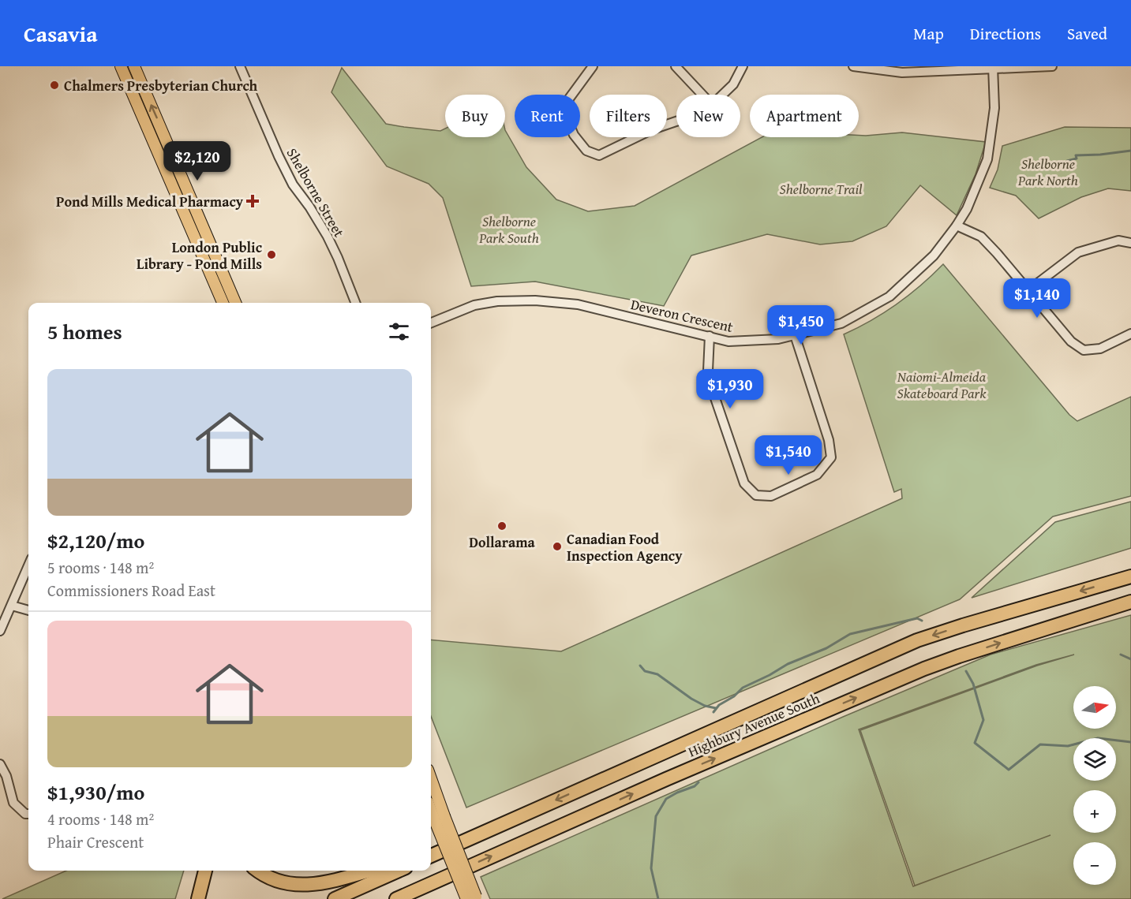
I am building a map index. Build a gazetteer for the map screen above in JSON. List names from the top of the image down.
{
  "streets": {
    "highway": ["Highbury Avenue South"],
    "street": ["Shelborne Street", "Deveron Crescent"]
  },
  "parks": [
    "Shelborne Park North",
    "Shelborne Trail",
    "Shelborne Park South",
    "Naiomi-Almeida Skateboard Park"
  ],
  "places": {
    "other": [
      "Chalmers Presbyterian Church",
      "London Public Library - Pond Mills",
      "Dollarama",
      "Canadian Food Inspection Agency"
    ],
    "health": ["Pond Mills Medical Pharmacy"]
  },
  "north": "right",
  "page": {
    "header": "Casavia",
    "nav": ["Map", "Directions", "Saved"],
    "chip": [
      "Buy",
      "Rent",
      "Filters",
      "New",
      "Apartment"
    ],
    "price": [
      "$2,120",
      "$1,140",
      "$1,450",
      "$1,930",
      "$1,540"
    ],
    "heading": "5 homes",
    "list": [
      {
        "name": "$2,120/mo",
        "note": "5 rooms · 148 m² · Commissioners Road East"
      },
      {
        "name": "$1,930/mo",
        "note": "4 rooms · 148 m² · Phair Crescent"
      }
    ],
    "map_buttons": ["+", "−"]
  }
}
